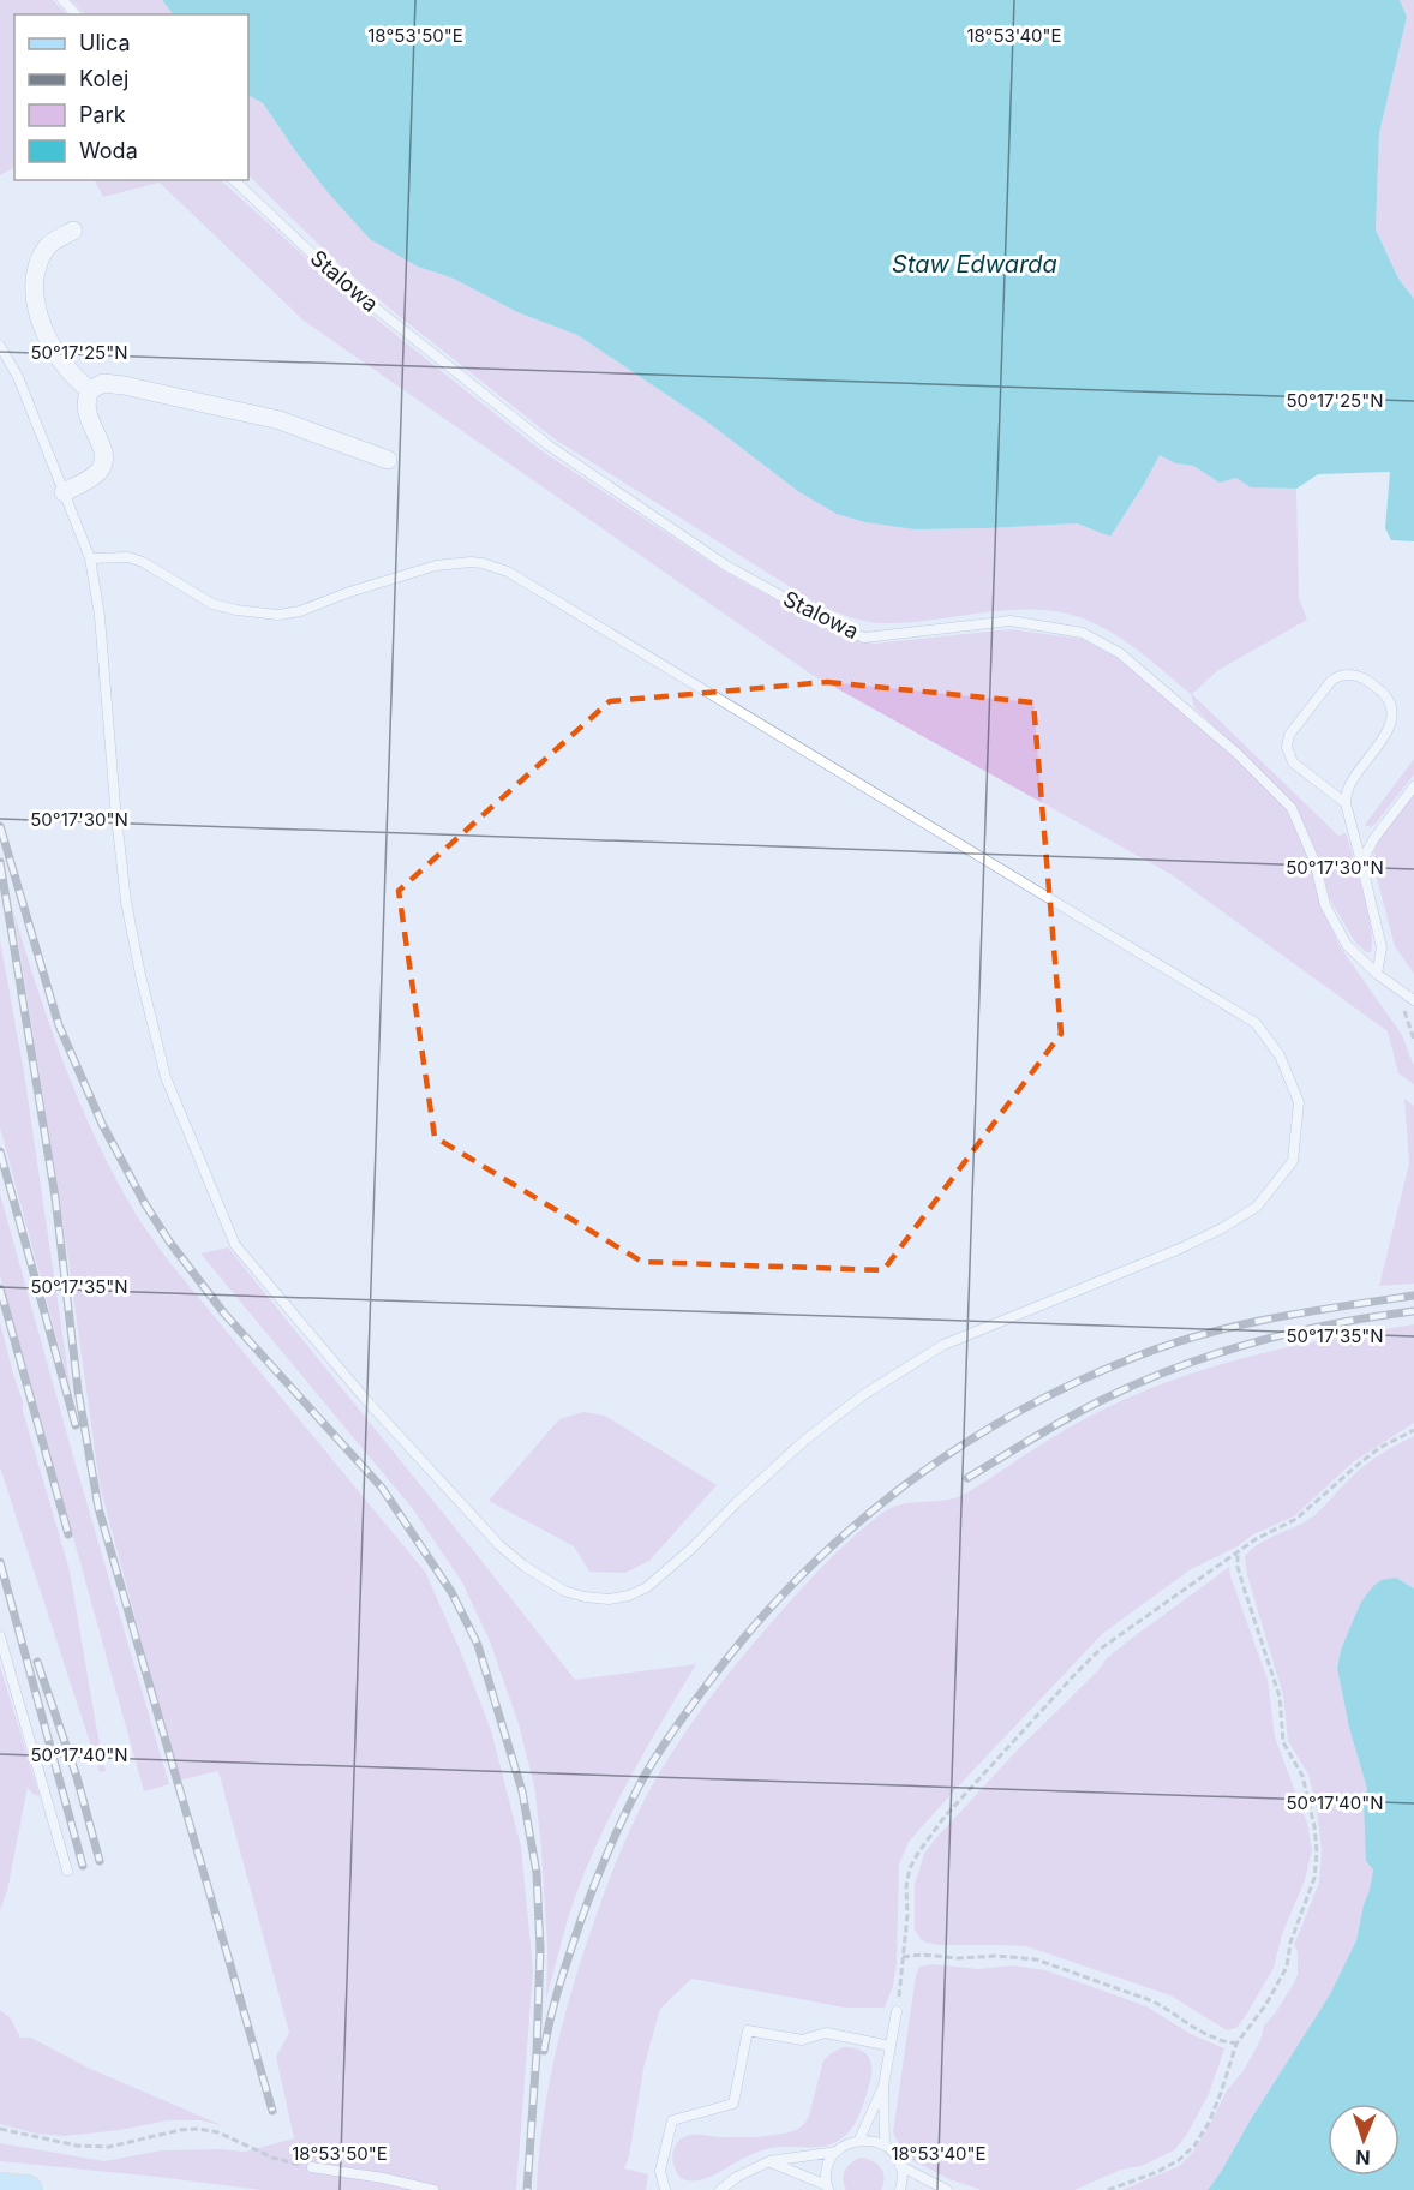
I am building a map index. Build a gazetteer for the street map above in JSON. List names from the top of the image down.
{
  "streets": {
    "lane": ["Stalowa"]
  },
  "water": ["Staw Edwarda"],
  "legend": [
    "Ulica",
    "Kolej",
    "Park",
    "Woda"
  ],
  "north": "bottom",
  "coordinates": [
    "18°53'50\"E",
    "18°53'40\"E",
    "50°17'25\"N",
    "50°17'30\"N",
    "50°17'35\"N",
    "50°17'40\"N"
  ]
}
